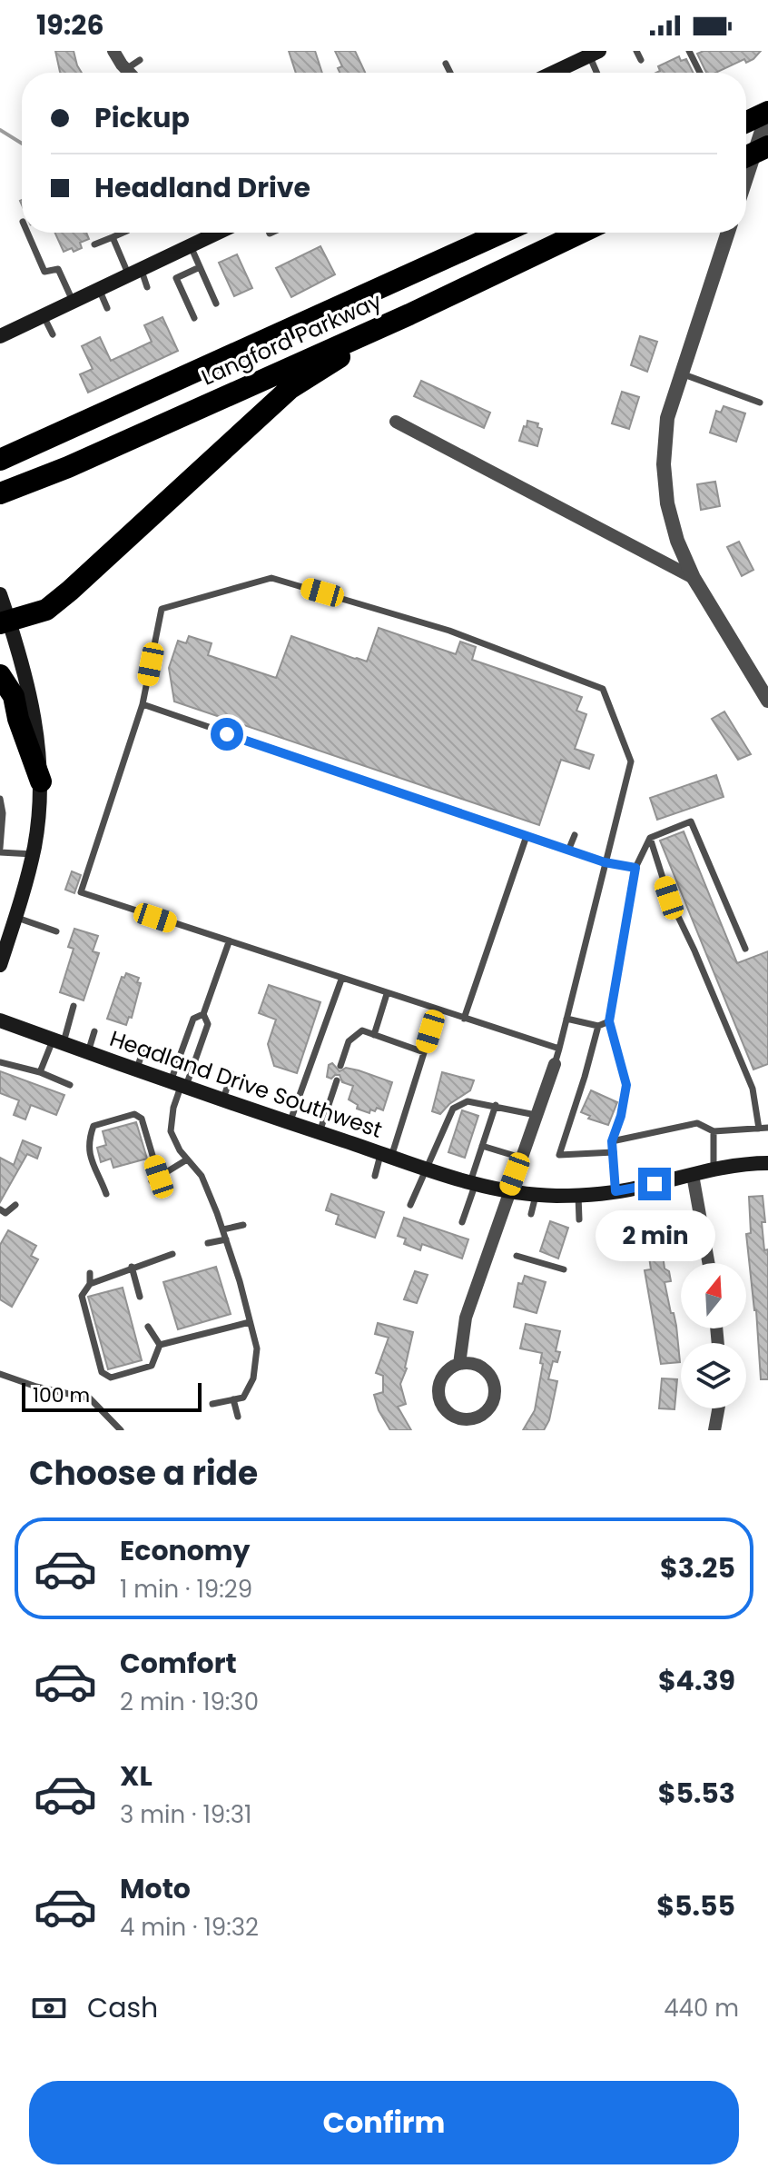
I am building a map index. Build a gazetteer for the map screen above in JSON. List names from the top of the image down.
{
  "streets": {
    "highway": ["Langford Parkway"],
    "main road": ["Headland Drive Southwest"]
  },
  "scale_bar": "100 m",
  "north": "top",
  "page": {
    "status": "19:26",
    "banner": ["Pickup", "Headland Drive"],
    "bubble": "2 min",
    "scale": "100 m",
    "heading": "Choose a ride",
    "list": [
      {
        "name": "Economy",
        "note": "1 min · 19:29",
        "value": "$3.25"
      },
      {
        "name": "Comfort",
        "note": "2 min · 19:30",
        "value": "$4.39"
      },
      {
        "name": "XL",
        "note": "3 min · 19:31",
        "value": "$5.53"
      },
      {
        "name": "Moto",
        "note": "4 min · 19:32",
        "value": "$5.55"
      }
    ],
    "pay": ["Cash", "440 m"],
    "buttons": "Confirm"
  }
}
